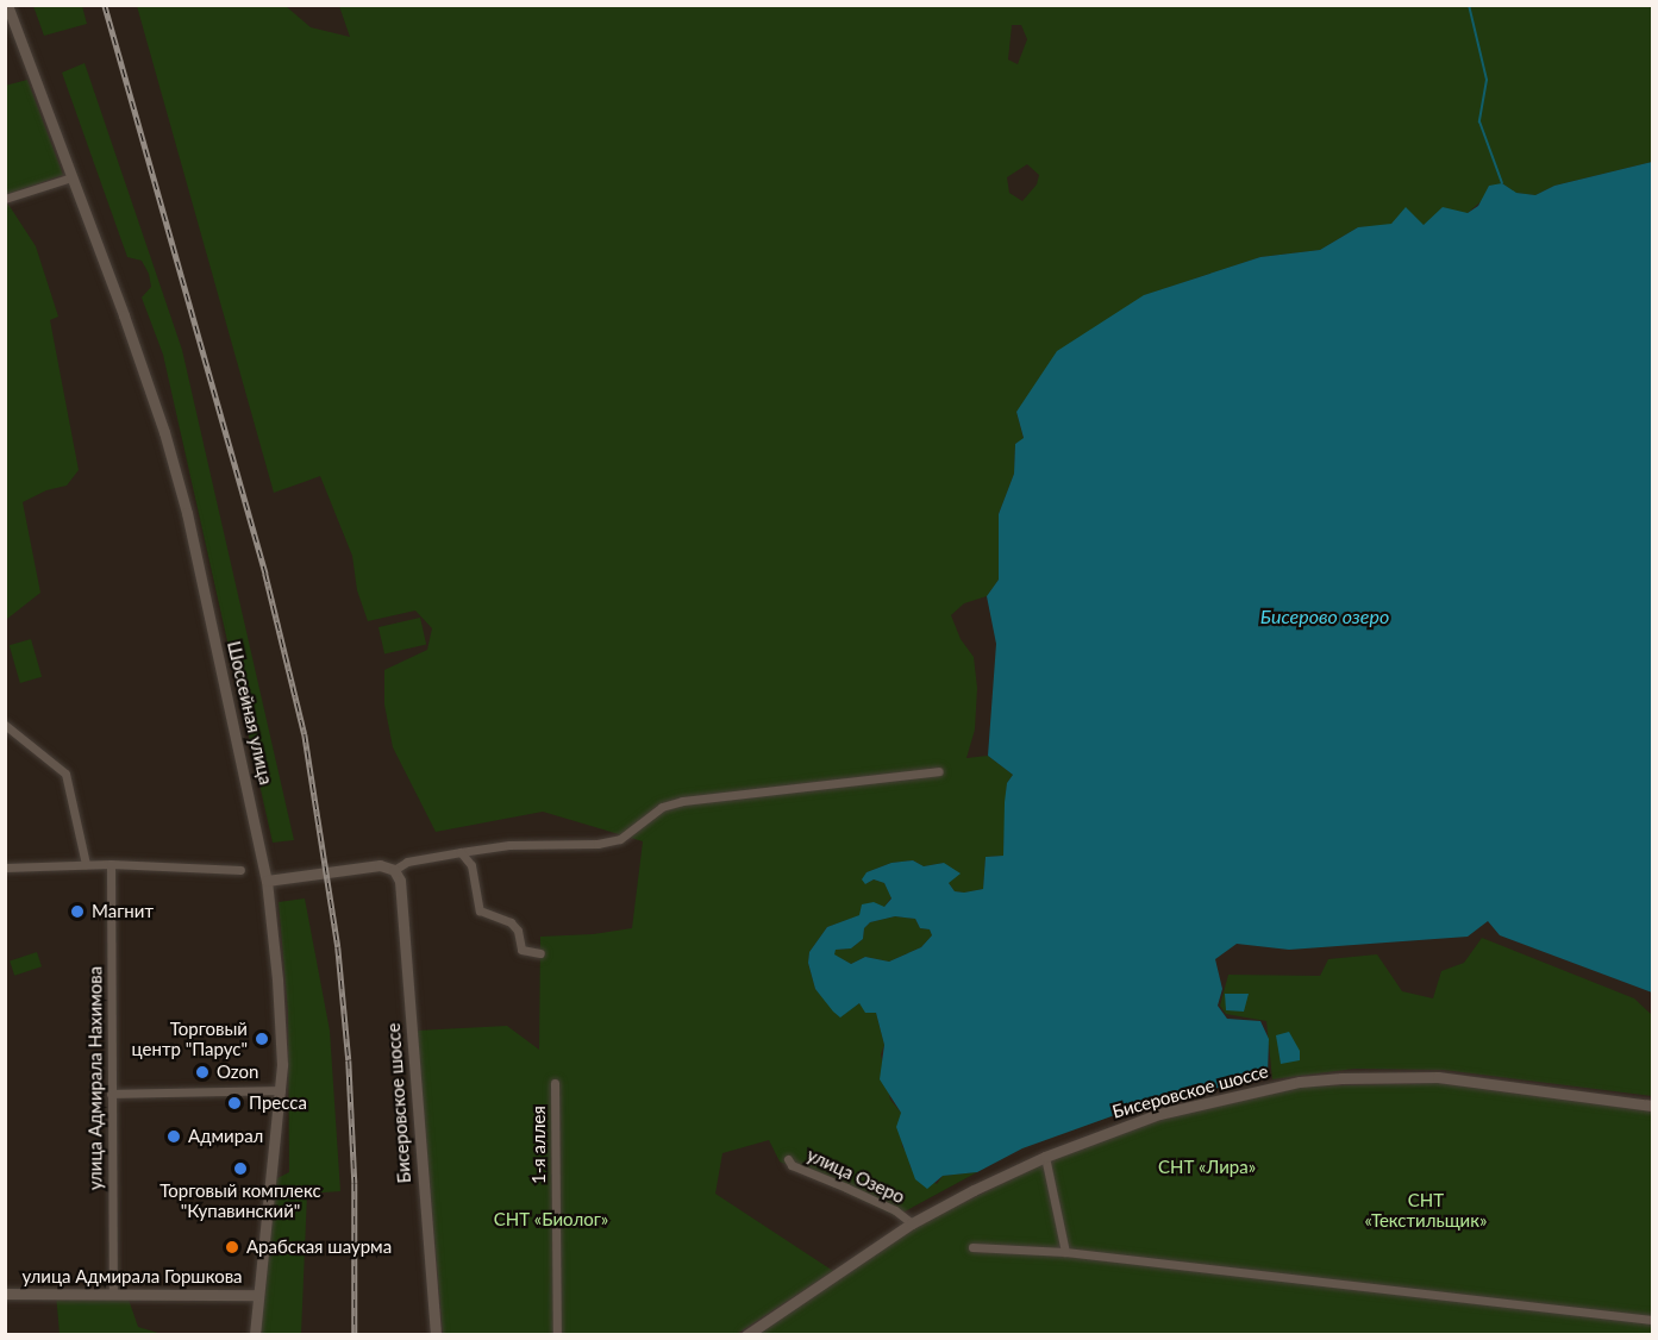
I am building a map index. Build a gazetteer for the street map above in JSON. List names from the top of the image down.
{
  "streets": {
    "main road": ["Шоссейная улица", "Бисеровское шоссе", "улица Адмирала Горшкова"],
    "street": ["улица Адмирала Нахимова", "1-я аллея", "улица Озеро"]
  },
  "crossings": [
    ["Шоссейная улица", "улица Адмирала Горшкова"],
    ["улица Адмирала Нахимова", "улица Адмирала Горшкова"],
    ["Бисеровское шоссе", "улица Озеро"]
  ],
  "water": ["Бисерово озеро"],
  "parks": ["СНТ «Лира»", "СНТ «Текстильщик»", "СНТ «Биолог»"],
  "places": [
    "Магнит",
    "Торговый центр \"Парус\"",
    "Ozon",
    "Пресса",
    "Адмирал",
    "Торговый комплекс \"Купавинский\"",
    "Арабская шаурма"
  ]
}
